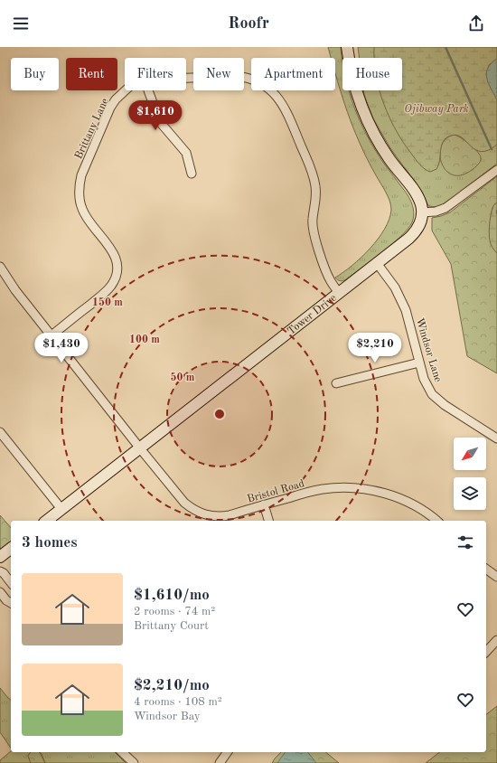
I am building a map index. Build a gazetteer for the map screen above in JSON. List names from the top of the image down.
{
  "streets": {
    "street": [
      "Brittany Lane",
      "Tower Drive",
      "Windsor Lane",
      "Bristol Road"
    ]
  },
  "crossings": [
    ["Brittany Lane", "Tower Drive"],
    ["Brittany Lane", "Bristol Road"],
    ["Tower Drive", "Windsor Lane"],
    ["Tower Drive", "Bristol Road"]
  ],
  "parks": ["Ojibway Park"],
  "north": "bottom left",
  "page": {
    "header": "Roofr",
    "chip": [
      "Buy",
      "Rent",
      "Filters",
      "New",
      "Apartment",
      "House"
    ],
    "price": ["$1,610", "$1,430", "$2,210"],
    "heading": "3 homes",
    "list": [
      {
        "name": "$1,610/mo",
        "note": "2 rooms · 74 m² · Brittany Court"
      },
      {
        "name": "$2,210/mo",
        "note": "4 rooms · 108 m² · Windsor Bay"
      }
    ]
  },
  "rings": ["150 m", "100 m", "50 m"]
}
